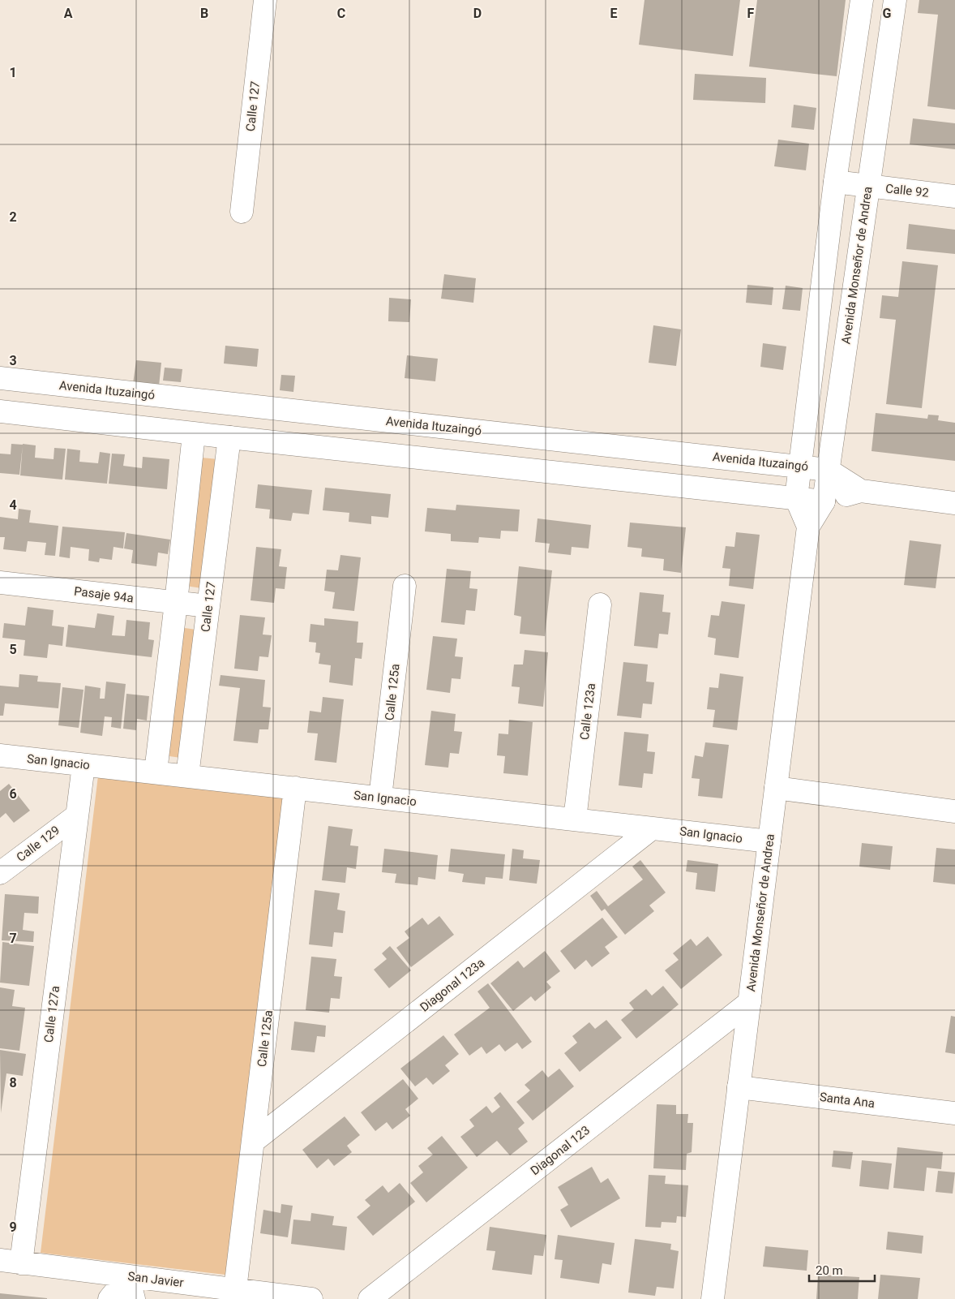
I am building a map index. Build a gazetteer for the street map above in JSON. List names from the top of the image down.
{
  "streets": {
    "street": [
      "Calle 127",
      "Calle 92",
      "Avenida Monseñor de Andrea",
      "Avenida Ituzaingó",
      "Pasaje 94a",
      "Calle 125a",
      "Calle 123a",
      "San Ignacio",
      "Calle 129",
      "Diagonal 123a",
      "Calle 127a",
      "Santa Ana",
      "Diagonal 123",
      "San Javier"
    ]
  },
  "crossings": [
    ["Calle 127", "Avenida Ituzaingó"],
    ["Calle 127", "Pasaje 94a"],
    ["Calle 127", "San Ignacio"],
    ["Calle 92", "Avenida Monseñor de Andrea"],
    ["Avenida Monseñor de Andrea", "Avenida Ituzaingó"],
    ["Avenida Monseñor de Andrea", "San Ignacio"],
    ["Avenida Monseñor de Andrea", "Santa Ana"],
    ["Avenida Monseñor de Andrea", "Diagonal 123"],
    ["Calle 125a", "San Ignacio"],
    ["Calle 125a", "Diagonal 123a"],
    ["Calle 125a", "San Javier"],
    ["Calle 123a", "San Ignacio"],
    ["San Ignacio", "Diagonal 123a"],
    ["San Ignacio", "Calle 127a"],
    ["Calle 129", "Calle 127a"],
    ["Calle 127a", "San Javier"]
  ],
  "scale_bar": "20 m",
  "grid": {
    "columns": [
      "A",
      "B",
      "C",
      "D",
      "E",
      "F",
      "G"
    ],
    "rows": [
      "1",
      "2",
      "3",
      "4",
      "5",
      "6",
      "7",
      "8",
      "9"
    ]
  }
}
